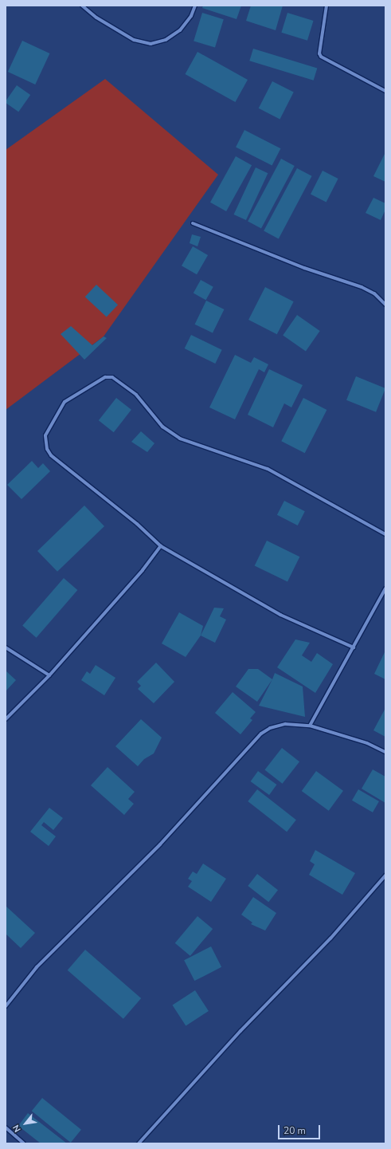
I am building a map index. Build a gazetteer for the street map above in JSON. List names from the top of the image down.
{
  "scale_bar": "20 m",
  "north": "bottom left"
}
